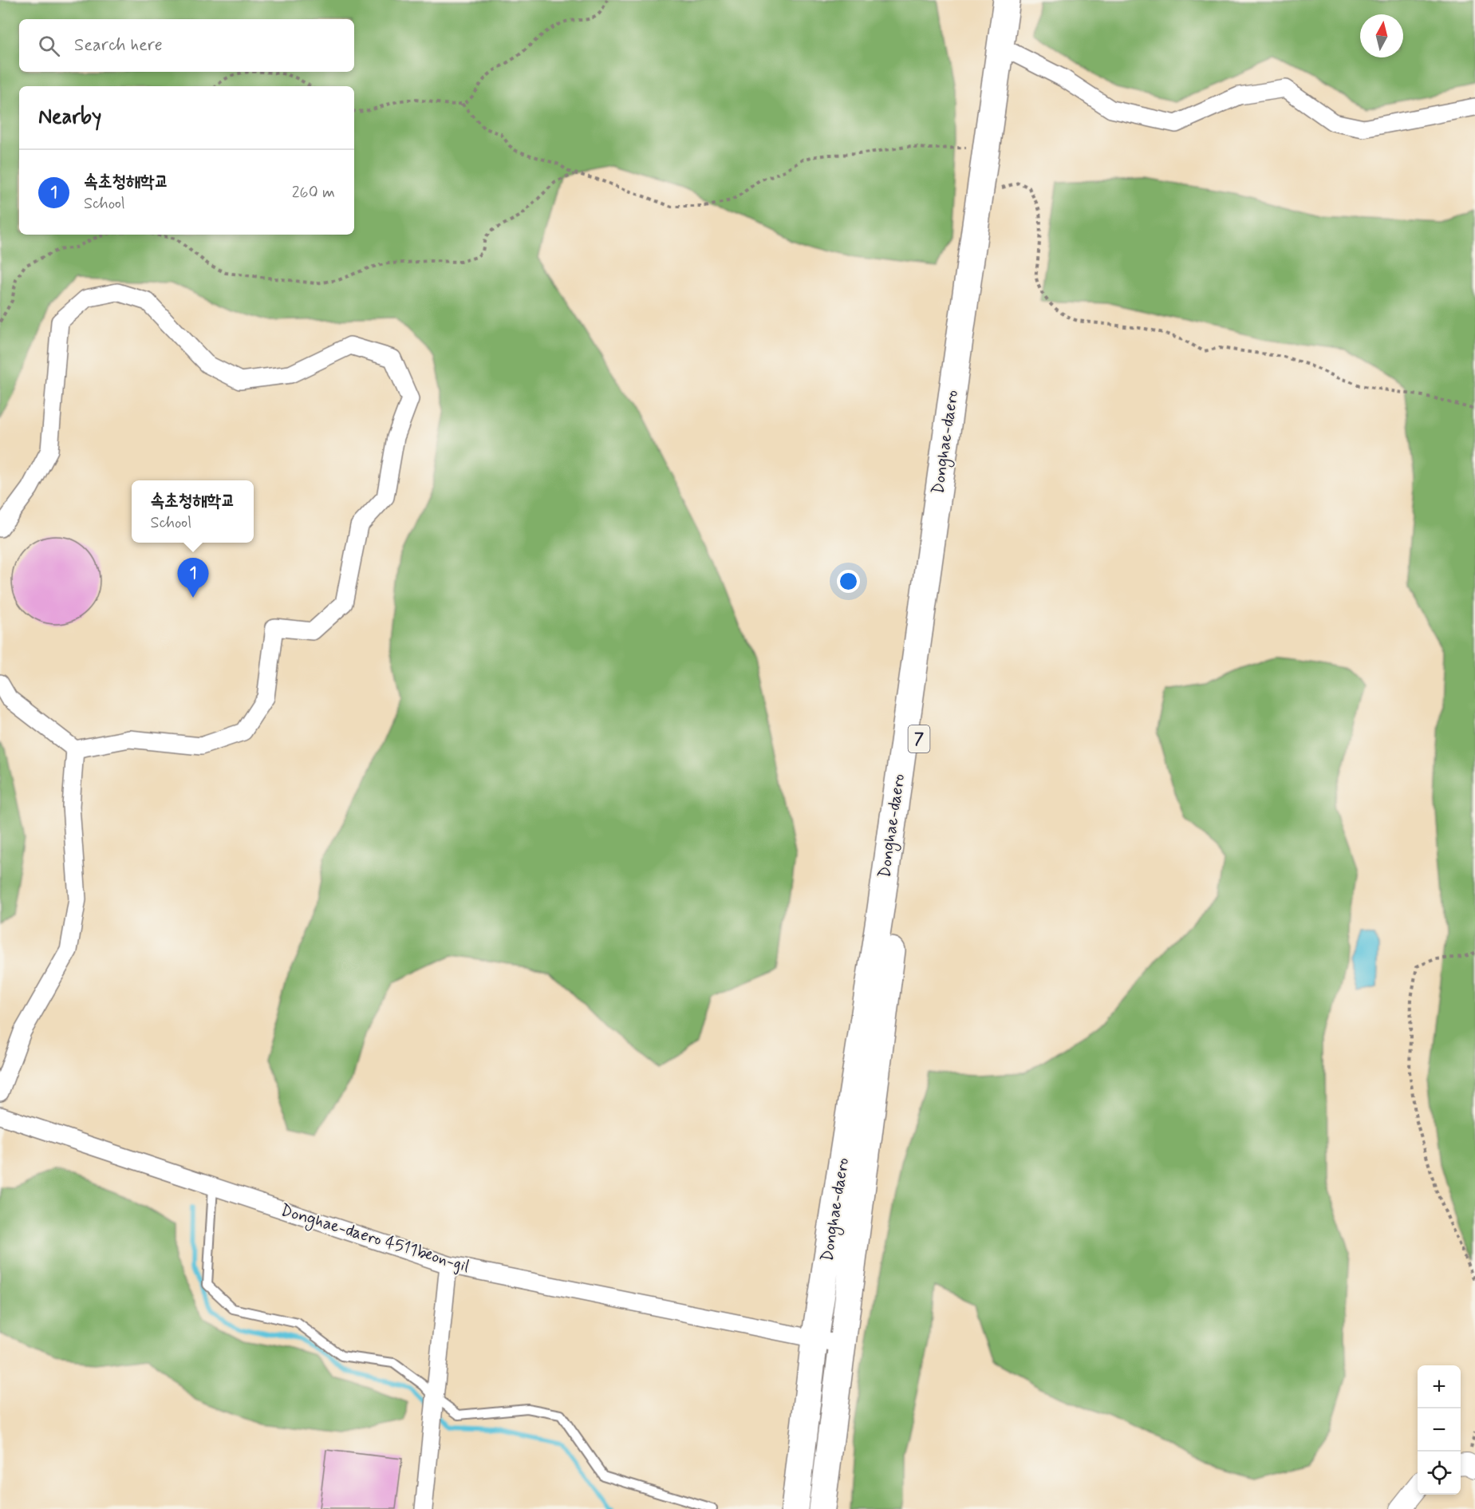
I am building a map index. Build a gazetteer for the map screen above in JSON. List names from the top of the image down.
{
  "streets": {
    "main road": ["Donghae-daero", "7"],
    "street": ["Donghae-daero 4511beon-gil"]
  },
  "crossings": [
    ["Donghae-daero", "Donghae-daero 4511beon-gil"]
  ],
  "north": "top",
  "page": {
    "search": "Search here",
    "heading": "Nearby",
    "list": [
      {
        "mark": "1",
        "name": "속초청해학교",
        "note": "School",
        "value": "260 m"
      }
    ],
    "popup": ["속초청해학교", "School"],
    "pins": "1",
    "map_buttons": ["+", "−"]
  }
}
